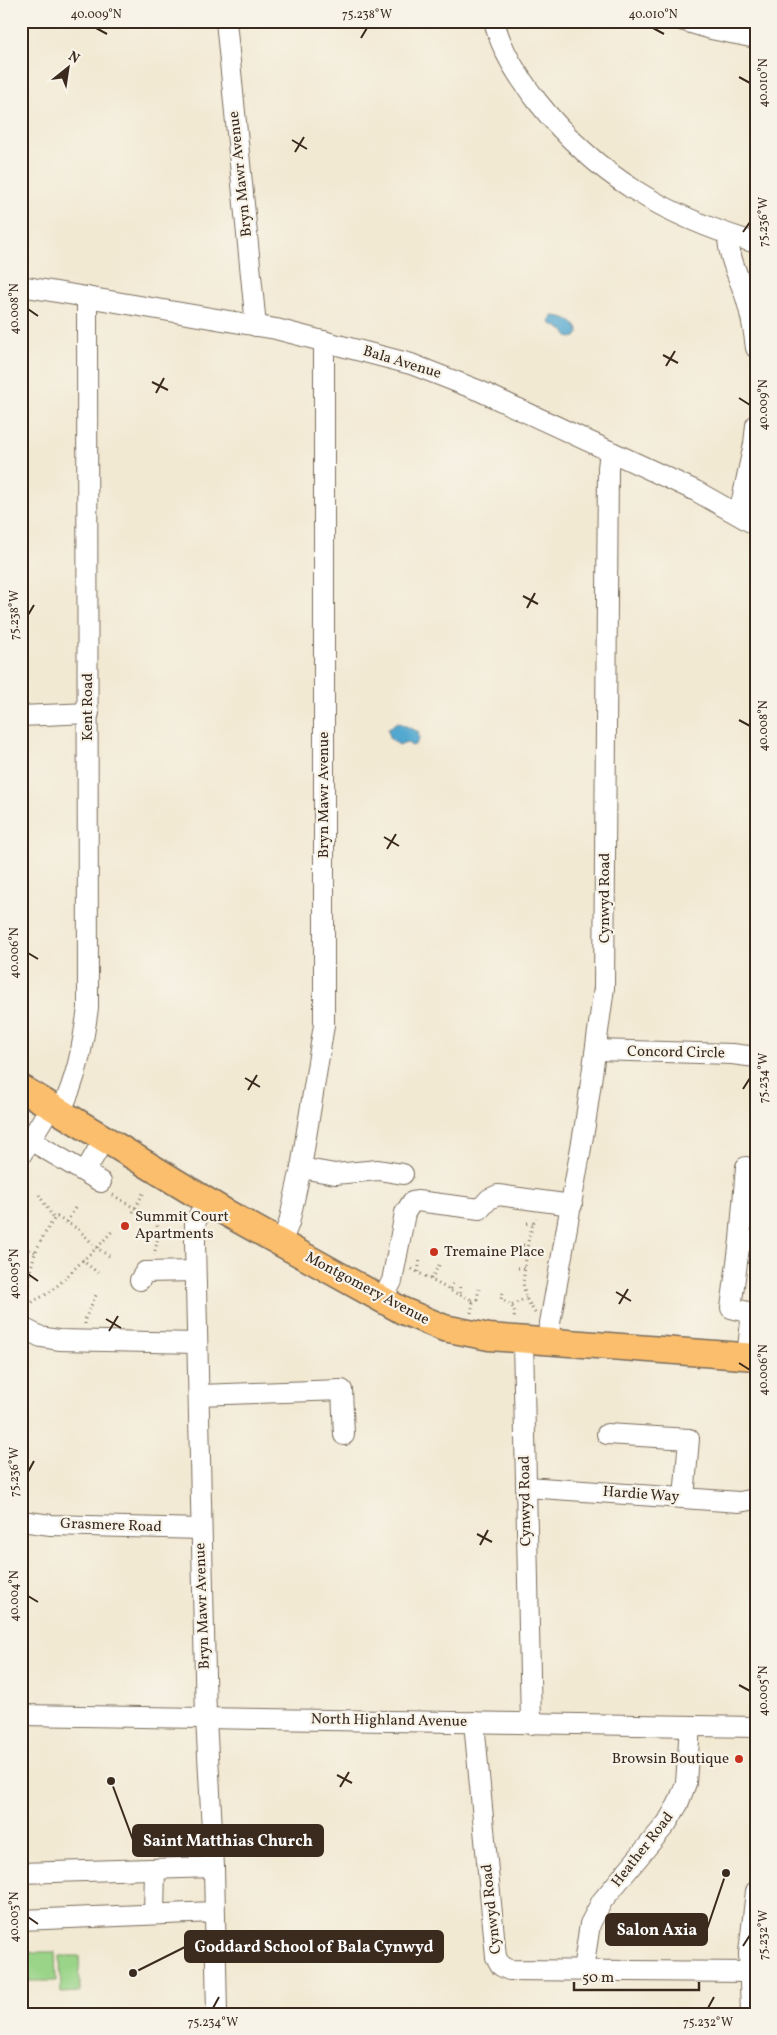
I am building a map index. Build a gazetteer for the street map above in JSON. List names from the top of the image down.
{
  "streets": {
    "main road": ["Montgomery Avenue"],
    "street": [
      "Bryn Mawr Avenue",
      "Bala Avenue",
      "Kent Road",
      "Cynwyd Road",
      "Concord Circle",
      "Hardie Way",
      "Grasmere Road",
      "North Highland Avenue",
      "Heather Road"
    ]
  },
  "crossings": [
    ["Bryn Mawr Avenue", "Bala Avenue"],
    ["Bryn Mawr Avenue", "Montgomery Avenue"],
    ["Bryn Mawr Avenue", "Grasmere Road"],
    ["Bryn Mawr Avenue", "North Highland Avenue"],
    ["Bala Avenue", "Kent Road"],
    ["Bala Avenue", "Cynwyd Road"],
    ["Kent Road", "Montgomery Avenue"],
    ["Cynwyd Road", "Concord Circle"],
    ["Cynwyd Road", "Montgomery Avenue"],
    ["Cynwyd Road", "Hardie Way"],
    ["Cynwyd Road", "North Highland Avenue"],
    ["Cynwyd Road", "Heather Road"],
    ["North Highland Avenue", "Heather Road"]
  ],
  "places": [
    "Summit Court Apartments",
    "Tremaine Place",
    "Browsin Boutique",
    "Saint Matthias Church",
    "Salon Axia",
    "Goddard School of Bala Cynwyd"
  ],
  "scale_bar": "50 m",
  "north": "top right",
  "coordinates": [
    "40.009°N",
    "75.238°W",
    "40.010°N",
    "75.236°W",
    "40.008°N",
    "40.006°N",
    "75.234°W",
    "40.005°N",
    "40.004°N",
    "40.003°N",
    "75.232°W"
  ]
}
